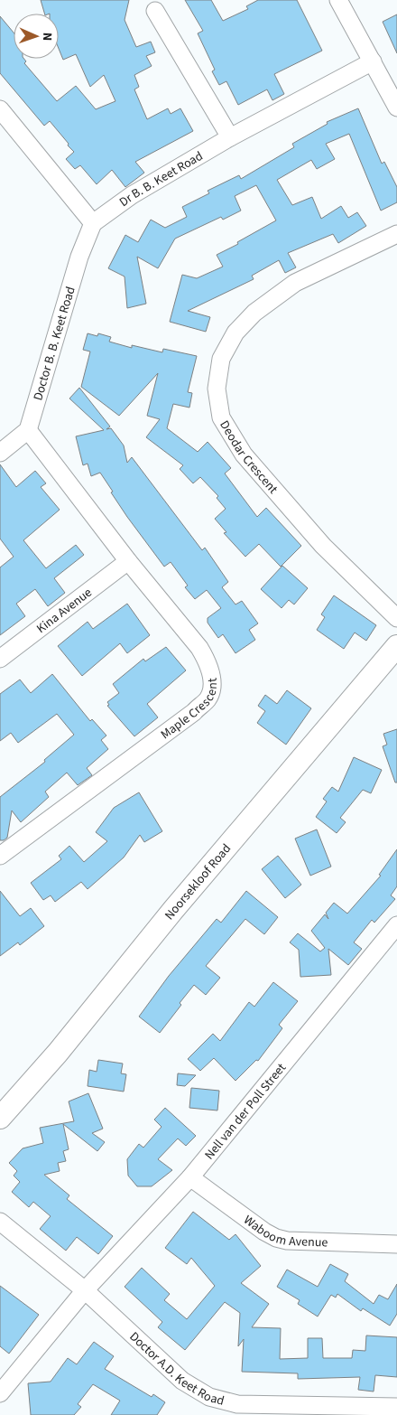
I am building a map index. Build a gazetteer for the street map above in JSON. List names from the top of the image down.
{
  "streets": {
    "street": [
      "Dr B. B. Keet Road",
      "Doctor B. B. Keet Road",
      "Deodar Crescent",
      "Kina Avenue",
      "Maple Crescent",
      "Noorsekloof Road",
      "Nell van der Poll Street",
      "Waboom Avenue",
      "Doctor A.D. Keet Road"
    ]
  },
  "crossings": [
    ["Dr B. B. Keet Road", "Doctor B. B. Keet Road"],
    ["Doctor B. B. Keet Road", "Maple Crescent"],
    ["Kina Avenue", "Maple Crescent"],
    ["Nell van der Poll Street", "Waboom Avenue"],
    ["Nell van der Poll Street", "Doctor A.D. Keet Road"]
  ],
  "north": "right"
}
